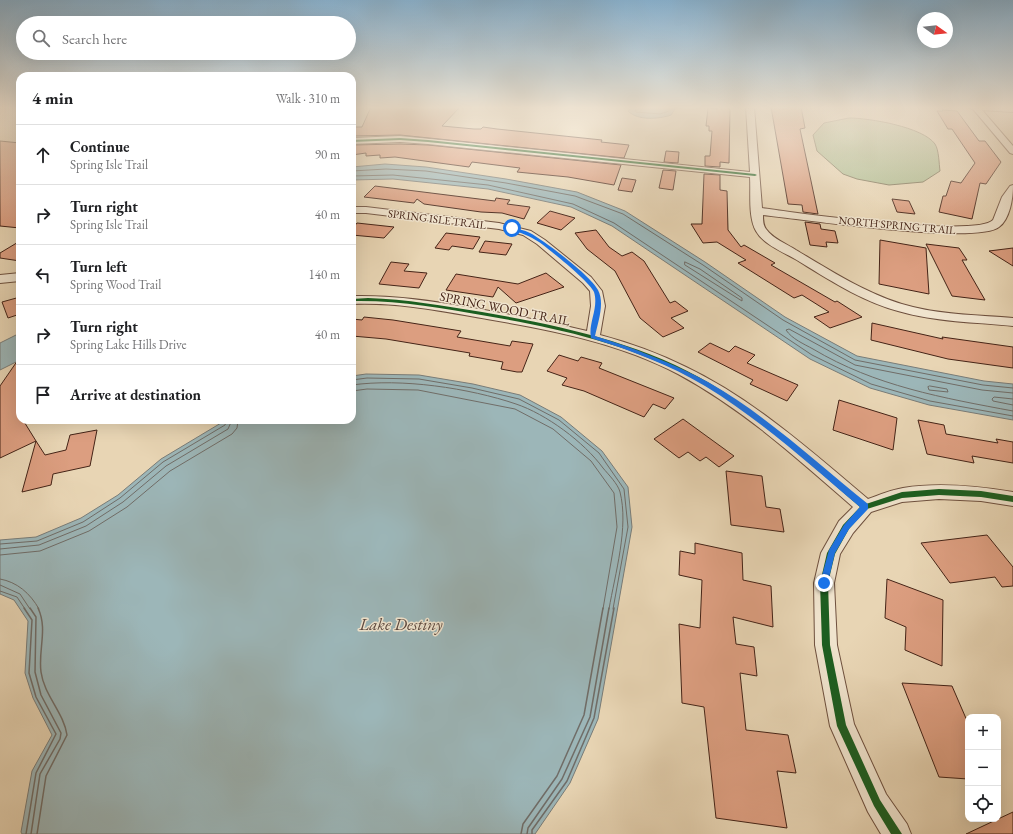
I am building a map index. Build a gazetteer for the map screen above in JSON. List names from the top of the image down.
{
  "streets": {
    "street": ["SPRING ISLE TRAIL", "NORTH SPRING TRAIL", "SPRING WOOD TRAIL"]
  },
  "crossings": [
    ["SPRING ISLE TRAIL", "SPRING WOOD TRAIL"]
  ],
  "water": ["Lake Destiny"],
  "north": "right",
  "page": {
    "search": "Search here",
    "heading": ["4 min", "Walk · 310 m"],
    "list": [
      ["Continue", "Spring Isle Trail", "90 m"],
      ["Turn right", "Spring Isle Trail", "40 m"],
      ["Turn left", "Spring Wood Trail", "140 m"],
      ["Turn right", "Spring Lake Hills Drive", "40 m"],
      "Arrive at destination"
    ],
    "map_buttons": ["+", "−"]
  }
}
